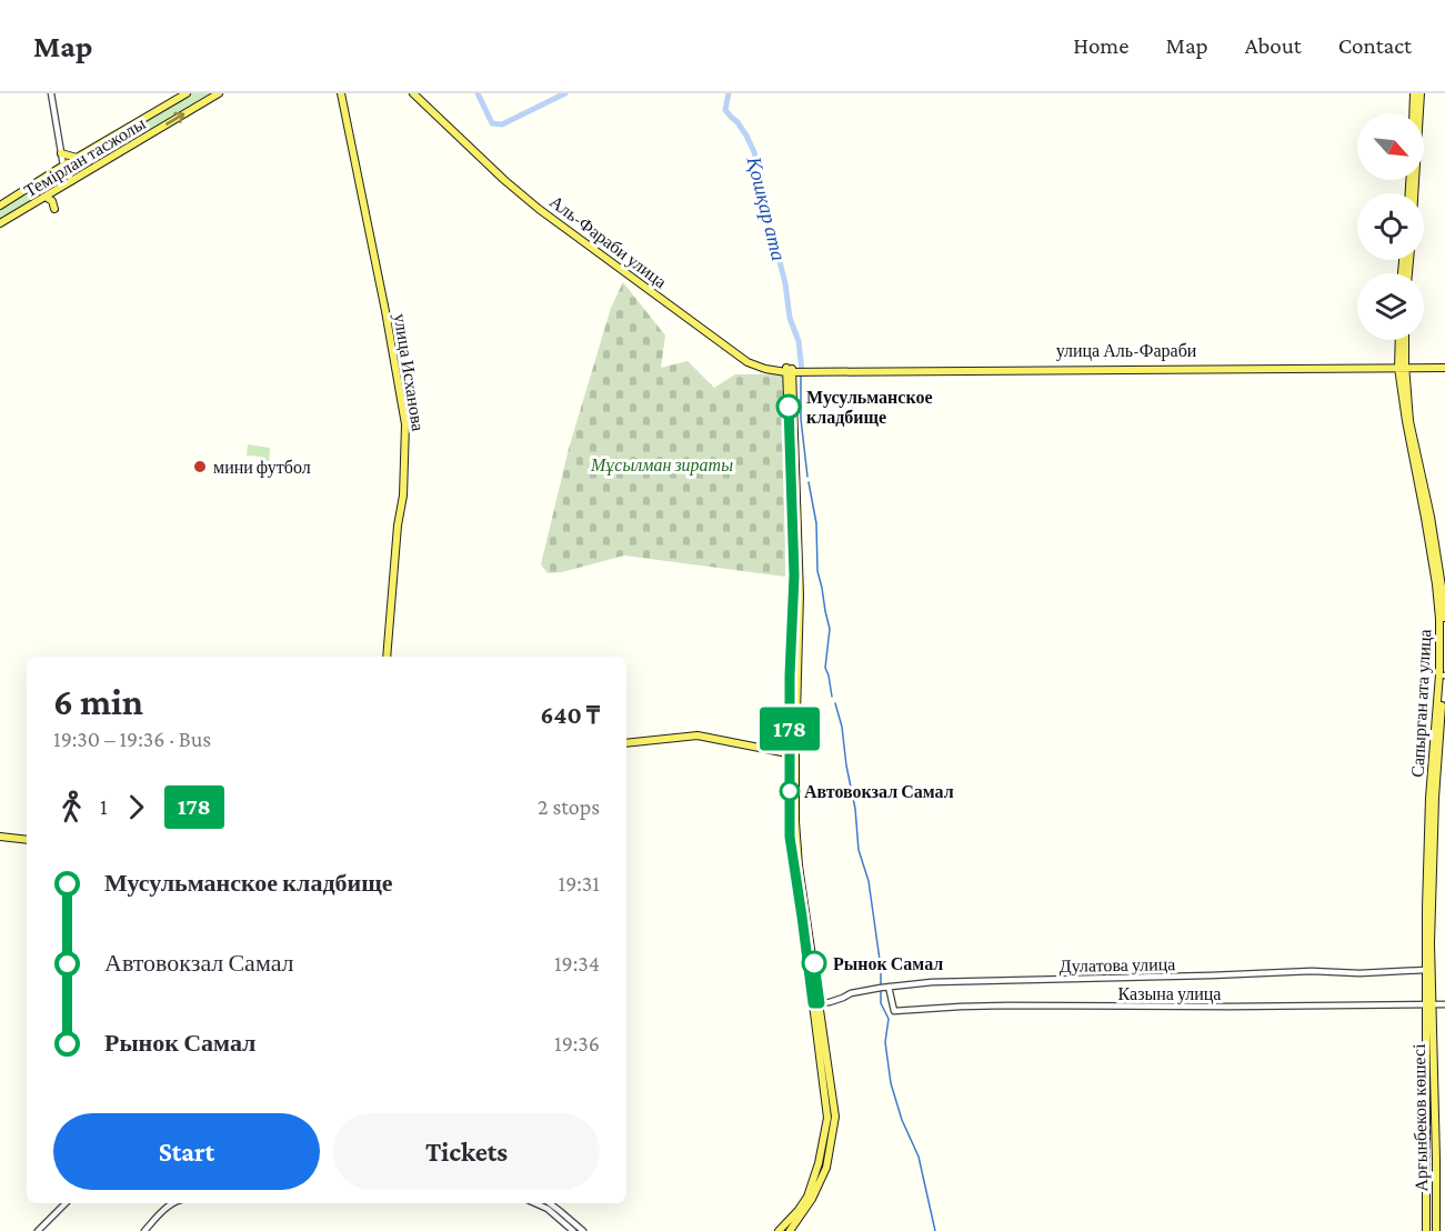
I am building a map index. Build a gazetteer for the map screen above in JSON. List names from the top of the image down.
{
  "streets": {
    "main road": [
      "Темірлан тасжолы",
      "Аль-Фараби улица",
      "улица Аль-Фараби",
      "улица Исханова",
      "Сапырган ата улица",
      "Арғынбеков көшесі"
    ],
    "street": ["Дулатова улица", "Казына улица"]
  },
  "crossings": [
    ["Аль-Фараби улица", "улица Аль-Фараби"],
    ["улица Аль-Фараби", "Сапырган ата улица"],
    ["Сапырган ата улица", "Дулатова улица"],
    ["Сапырган ата улица", "Казына улица"],
    ["Сапырган ата улица", "Арғынбеков көшесі"],
    ["Дулатова улица", "Казына улица"],
    ["Казына улица", "Арғынбеков көшесі"]
  ],
  "water": ["Қошқар ата"],
  "parks": ["Мұсылман зираты"],
  "places": [
    "Мусульманское кладбище",
    "мини футбол",
    "Автовокзал Самал",
    "Рынок Самал"
  ],
  "lines": ["bus line 178"],
  "north": "bottom right",
  "page": {
    "header": "Map",
    "nav": [
      "Home",
      "Map",
      "About",
      "Contact"
    ],
    "on_map": "178",
    "heading": ["6 min", "19:30 – 19:36 · Bus", "640 ₸"],
    "legs": ["1", "178", "2 stops"],
    "list": [
      {
        "name": "Мусульманское кладбище",
        "value": "19:31"
      },
      {
        "name": "Автовокзал Самал",
        "value": "19:34"
      },
      {
        "name": "Рынок Самал",
        "value": "19:36"
      }
    ],
    "buttons": ["Start", "Tickets"]
  }
}
